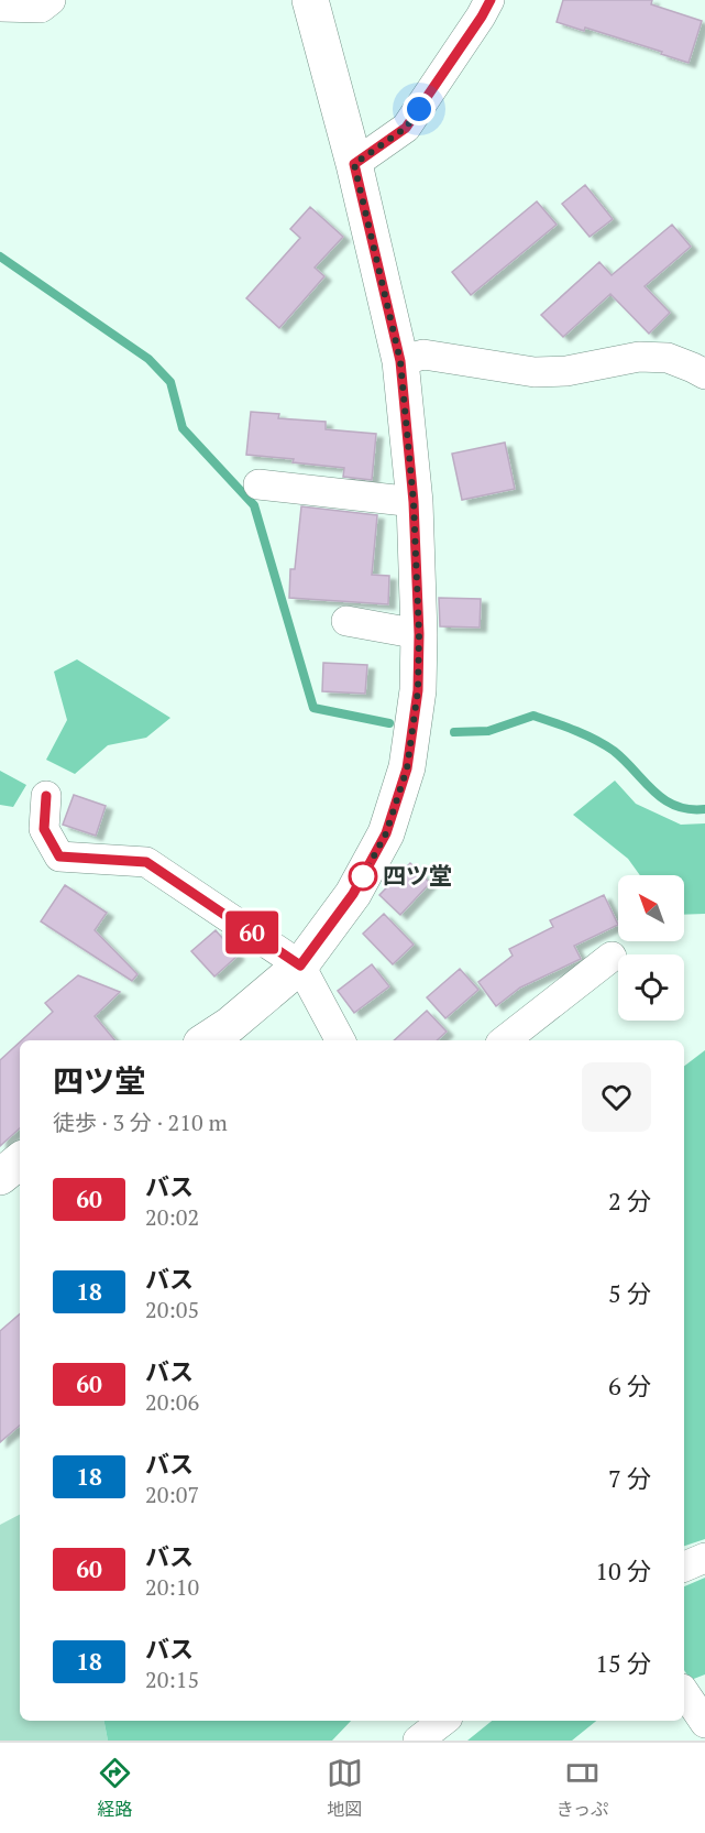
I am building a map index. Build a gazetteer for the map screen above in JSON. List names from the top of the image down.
{
  "places": ["四ツ堂"],
  "lines": ["bus line 60"],
  "north": "top left",
  "page": {
    "on_map": "60",
    "heading": ["四ツ堂", "徒歩 · 3 分 · 210 m"],
    "list": [
      {
        "mark": "60",
        "name": "バス",
        "note": "20:02",
        "value": "2 分"
      },
      {
        "mark": "18",
        "name": "バス",
        "note": "20:05",
        "value": "5 分"
      },
      {
        "mark": "60",
        "name": "バス",
        "note": "20:06",
        "value": "6 分"
      },
      {
        "mark": "18",
        "name": "バス",
        "note": "20:07",
        "value": "7 分"
      },
      {
        "mark": "60",
        "name": "バス",
        "note": "20:10",
        "value": "10 分"
      },
      {
        "mark": "18",
        "name": "バス",
        "note": "20:15",
        "value": "15 分"
      }
    ],
    "tabs": ["経路", "地図", "きっぷ"]
  }
}
